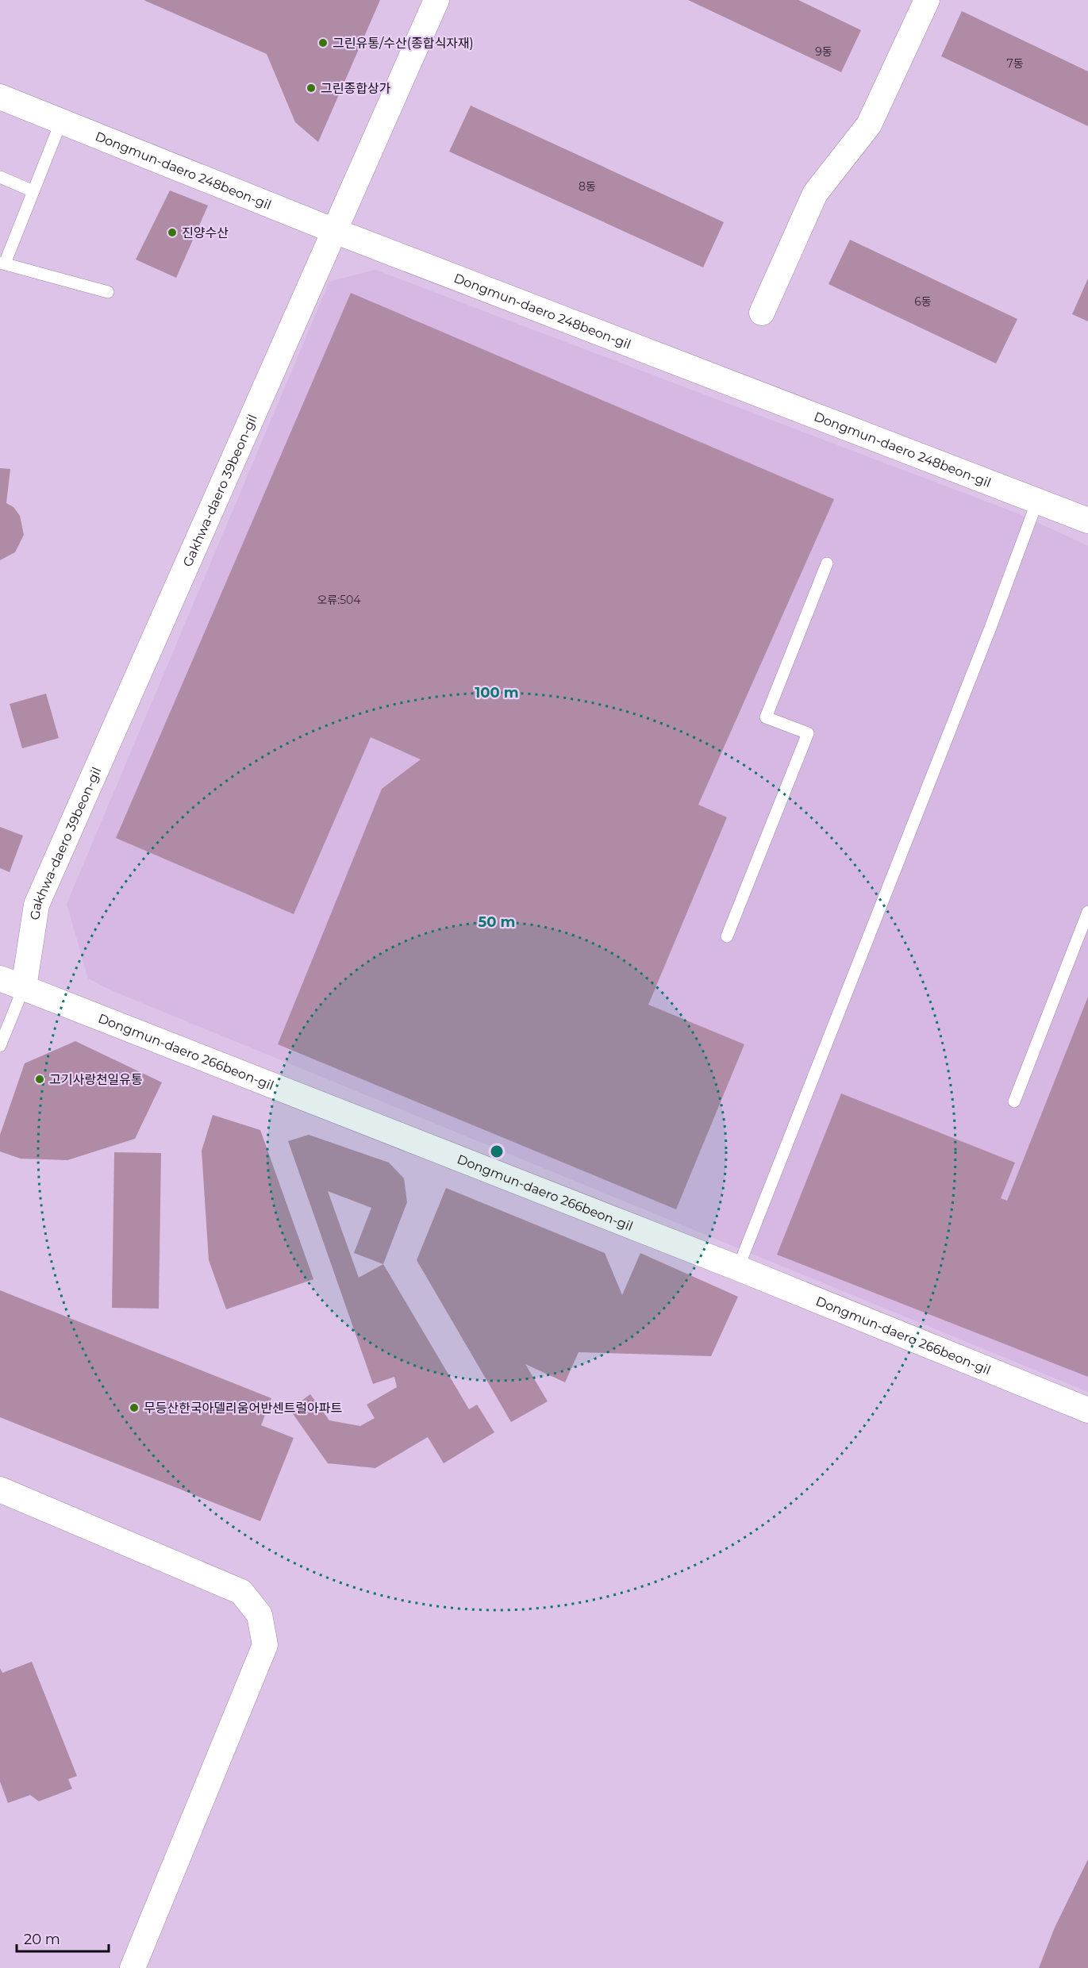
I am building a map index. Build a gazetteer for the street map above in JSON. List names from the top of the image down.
{
  "streets": {
    "street": ["Dongmun-daero 248beon-gil", "Gakhwa-daero 39beon-gil", "Dongmun-daero 266beon-gil"]
  },
  "crossings": [
    ["Dongmun-daero 248beon-gil", "Gakhwa-daero 39beon-gil"],
    ["Gakhwa-daero 39beon-gil", "Dongmun-daero 266beon-gil"]
  ],
  "places": [
    "그린유통/수산(종합식자재)",
    "그린종합상가",
    "진양수산",
    "고기사랑천일유통",
    "무등산한국아델리움어반센트럴아파트"
  ],
  "house_numbers": [
    "9동",
    "7동",
    "8동",
    "6동",
    "오류:504"
  ],
  "scale_bar": "20 m",
  "rings": ["100 m", "50 m"]
}
